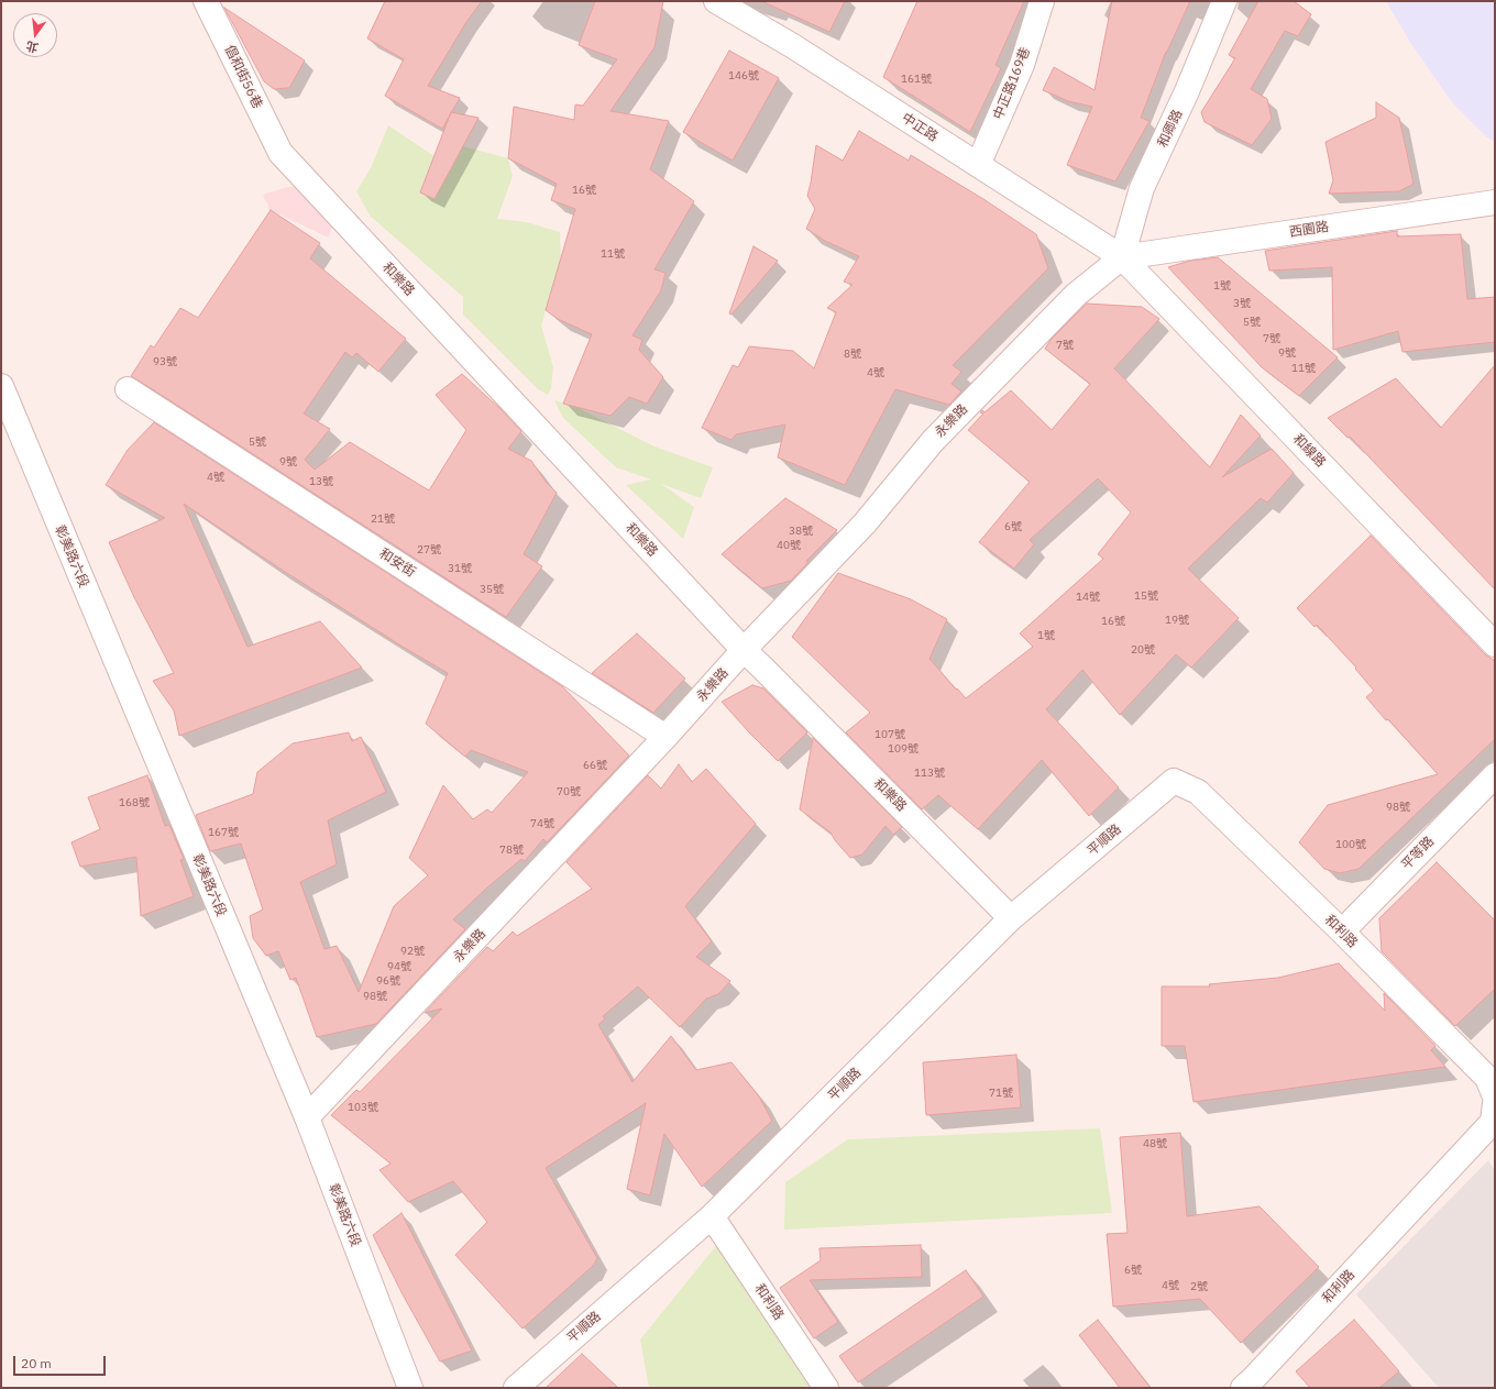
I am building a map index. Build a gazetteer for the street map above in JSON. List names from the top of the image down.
{
  "streets": {
    "street": [
      "倡和街56巷",
      "中正路169巷",
      "中正路",
      "和卿路",
      "西園路",
      "和樂路",
      "永樂路",
      "和線路",
      "彰美路六段",
      "和安街",
      "平順路",
      "平等路",
      "和利路"
    ]
  },
  "crossings": [
    ["倡和街56巷", "和樂路"],
    ["中正路169巷", "中正路"],
    ["中正路", "和卿路"],
    ["中正路", "西園路"],
    ["中正路", "永樂路"],
    ["中正路", "和線路"],
    ["和卿路", "西園路"],
    ["和卿路", "永樂路"],
    ["和卿路", "和線路"],
    ["西園路", "永樂路"],
    ["西園路", "和線路"],
    ["和樂路", "永樂路"],
    ["和樂路", "平順路"],
    ["永樂路", "和線路"],
    ["永樂路", "彰美路六段"],
    ["永樂路", "和安街"],
    ["平順路", "和利路"],
    ["平等路", "和利路"]
  ],
  "house_numbers": [
    "146號",
    "161號",
    "16號",
    "11號",
    "1號",
    "3號",
    "5號",
    "7號",
    "7號",
    "9號",
    "8號",
    "93號",
    "11號",
    "4號",
    "5號",
    "9號",
    "4號",
    "13號",
    "21號",
    "6號",
    "38號",
    "40號",
    "27號",
    "31號",
    "35號",
    "15號",
    "14號",
    "19號",
    "16號",
    "1號",
    "20號",
    "107號",
    "109號",
    "66號",
    "113號",
    "70號",
    "168號",
    "98號",
    "74號",
    "167號",
    "100號",
    "78號",
    "92號",
    "94號",
    "96號",
    "98號",
    "71號",
    "103號",
    "48號",
    "6號",
    "4號",
    "2號"
  ],
  "scale_bar": "20 m",
  "north": "bottom"
}
